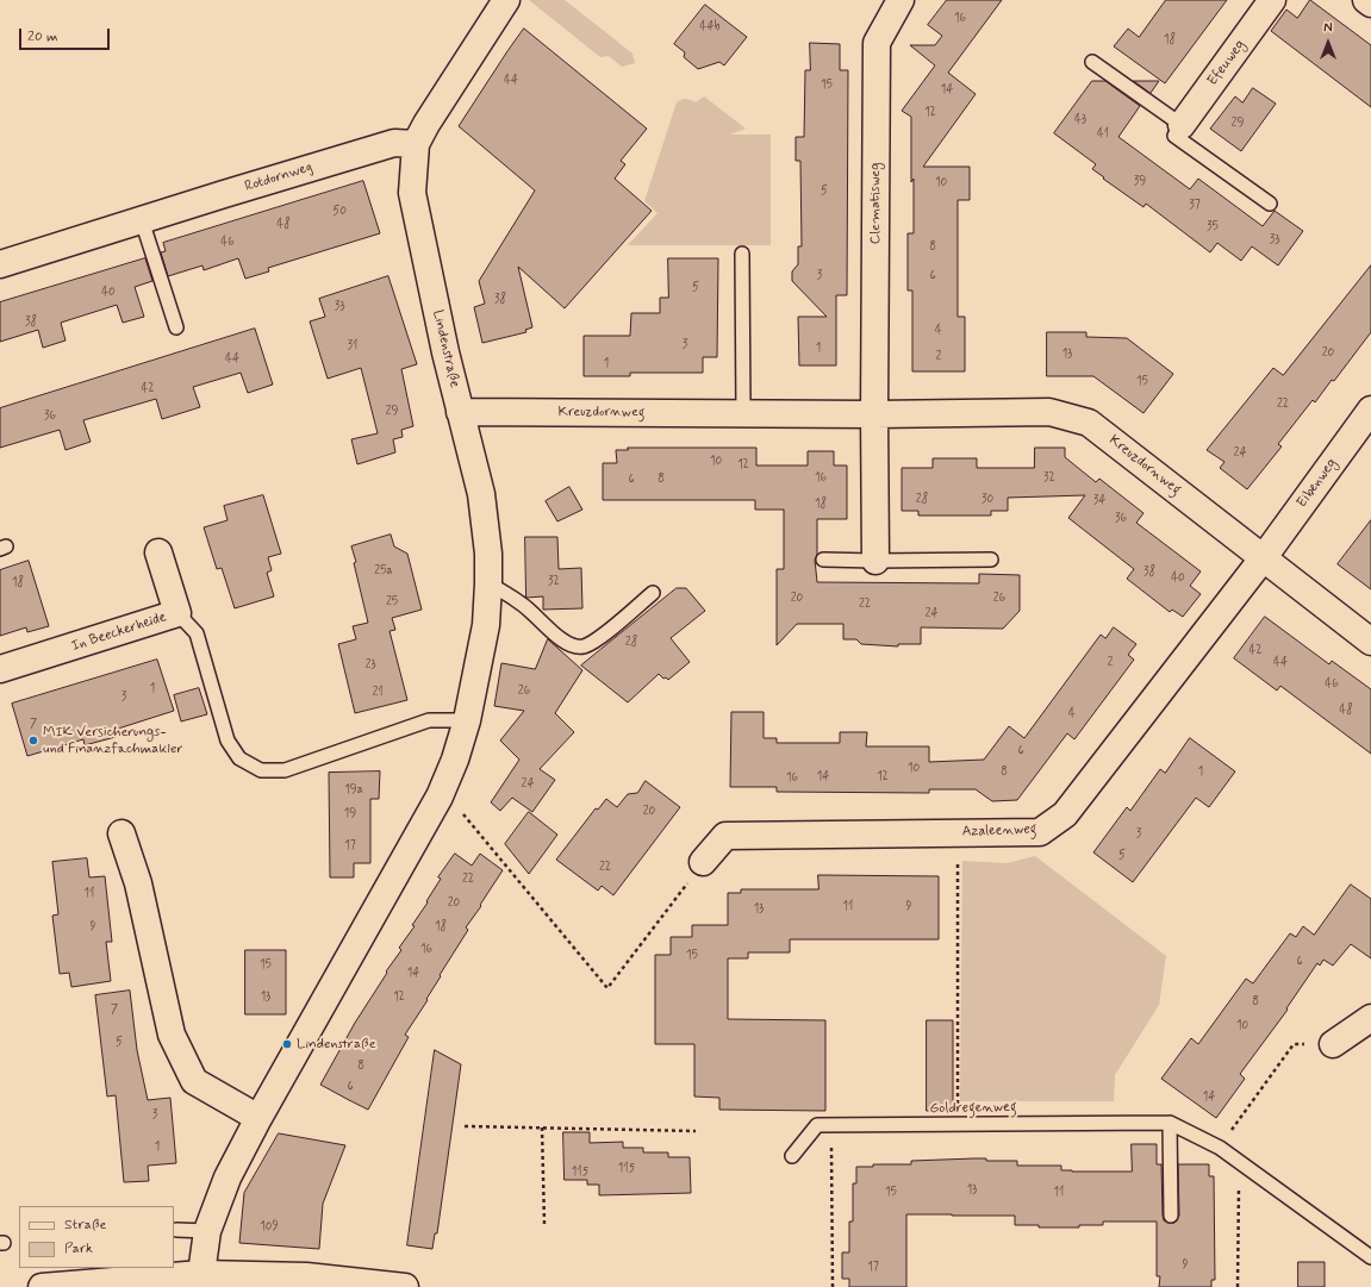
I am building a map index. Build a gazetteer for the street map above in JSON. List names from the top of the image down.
{
  "streets": {
    "street": [
      "Efeuweg",
      "Rotdornweg",
      "Clematisweg",
      "Lindenstraße",
      "Kreuzdornweg",
      "Eibenweg",
      "In Beeckerheide",
      "Azaleenweg"
    ],
    "lane": ["Goldregenweg"]
  },
  "crossings": [
    ["Rotdornweg", "Lindenstraße"],
    ["Clematisweg", "Kreuzdornweg"],
    ["Lindenstraße", "Kreuzdornweg"],
    ["Kreuzdornweg", "Eibenweg"],
    ["Kreuzdornweg", "Azaleenweg"],
    ["Eibenweg", "Azaleenweg"]
  ],
  "places": ["MIK Versicherungs- und Finanzfachmakler", "Lindenstraße"],
  "house_numbers": [
    "16",
    "44b",
    "18",
    "44",
    "15",
    "14",
    "12",
    "43",
    "29",
    "41",
    "39",
    "10",
    "5",
    "37",
    "50",
    "48",
    "35",
    "33",
    "46",
    "8",
    "3",
    "6",
    "5",
    "40",
    "38",
    "33",
    "38",
    "4",
    "3",
    "31",
    "1",
    "20",
    "13",
    "2",
    "44",
    "1",
    "15",
    "42",
    "22",
    "29",
    "36",
    "24",
    "10",
    "12",
    "16",
    "32",
    "6",
    "8",
    "28",
    "30",
    "34",
    "18",
    "36",
    "25a",
    "38",
    "40",
    "32",
    "18",
    "20",
    "26",
    "25",
    "22",
    "24",
    "28",
    "42",
    "2",
    "44",
    "23",
    "46",
    "1",
    "26",
    "21",
    "3",
    "48",
    "4",
    "7",
    "6",
    "10",
    "8",
    "1",
    "14",
    "12",
    "16",
    "24",
    "19a",
    "20",
    "19",
    "3",
    "17",
    "5",
    "22",
    "22",
    "11",
    "20",
    "11",
    "9",
    "13",
    "9",
    "18",
    "16",
    "15",
    "6",
    "15",
    "14",
    "13",
    "12",
    "8",
    "7",
    "10",
    "5",
    "8",
    "6",
    "14",
    "3",
    "1",
    "115",
    "115",
    "13",
    "15",
    "11",
    "109",
    "9",
    "17"
  ],
  "legend": ["Straße", "Park"],
  "scale_bar": "20 m",
  "north": "top"
}
